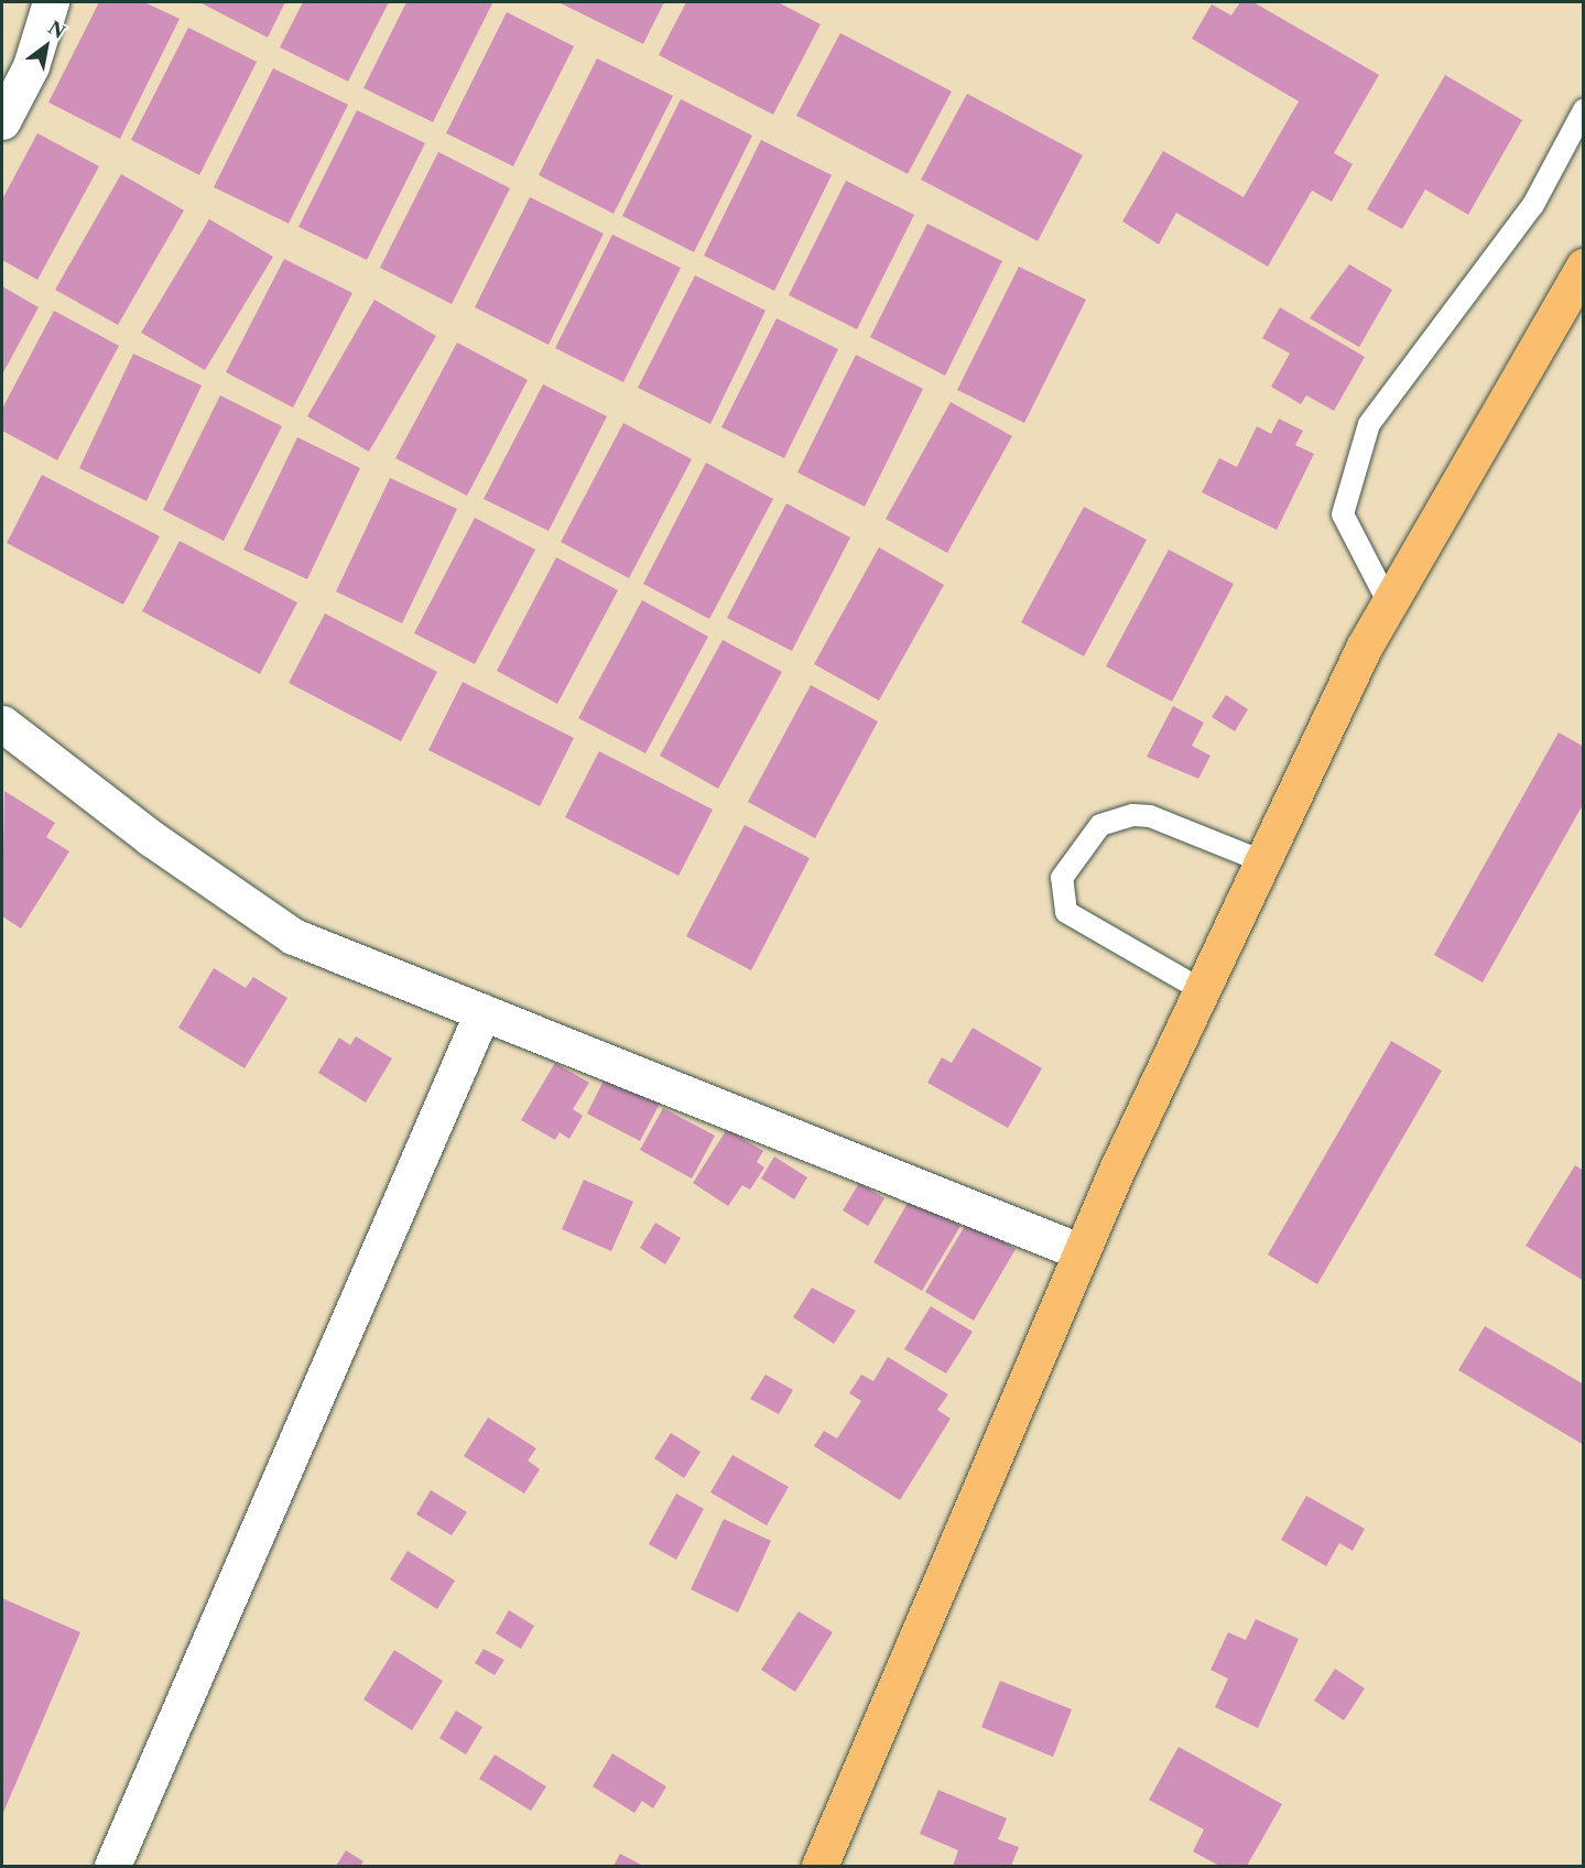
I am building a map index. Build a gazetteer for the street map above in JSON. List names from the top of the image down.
{
  "north": "top right"
}
